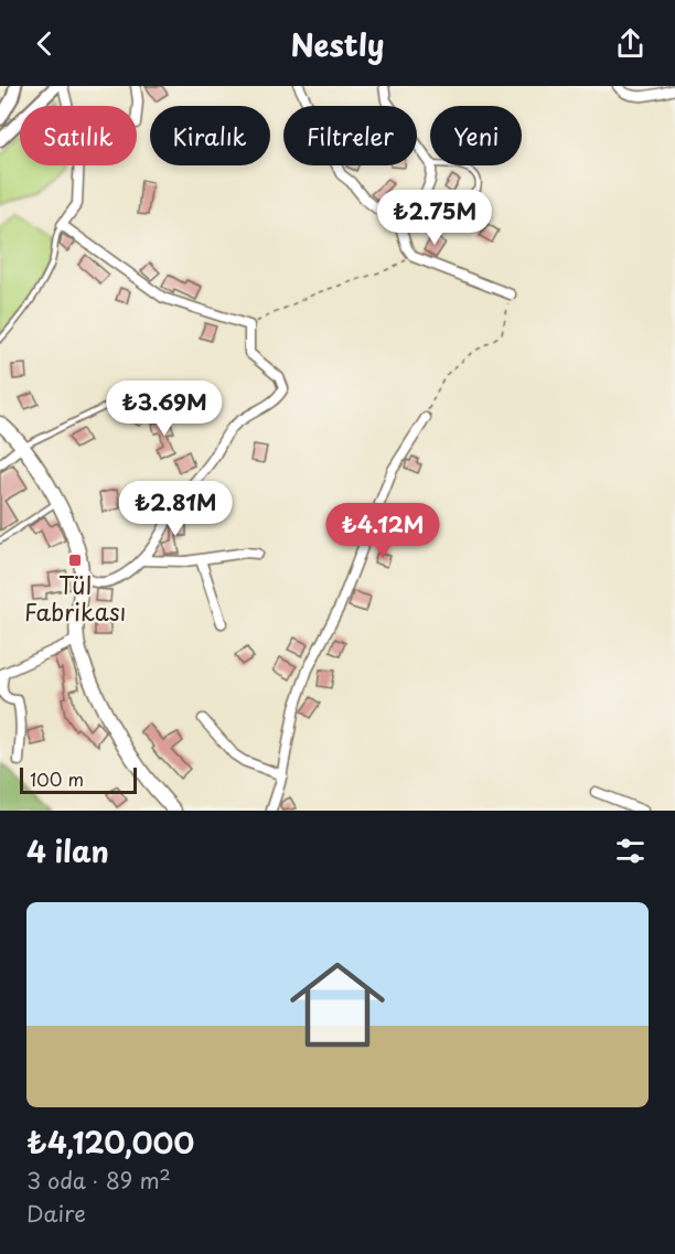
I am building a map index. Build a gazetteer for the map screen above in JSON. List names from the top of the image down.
{
  "places": {
    "transit": ["Tül Fabrikası"]
  },
  "scale_bar": "100 m",
  "page": {
    "header": "Nestly",
    "chip": [
      "Satılık",
      "Kiralık",
      "Filtreler",
      "Yeni"
    ],
    "price": [
      "₺2.75M",
      "₺3.69M",
      "₺2.81M",
      "₺4.12M"
    ],
    "scale": "100 m",
    "heading": "4 ilan",
    "list": [
      {
        "name": "₺4,120,000",
        "note": "3 oda · 89 m² · Daire"
      }
    ]
  }
}
